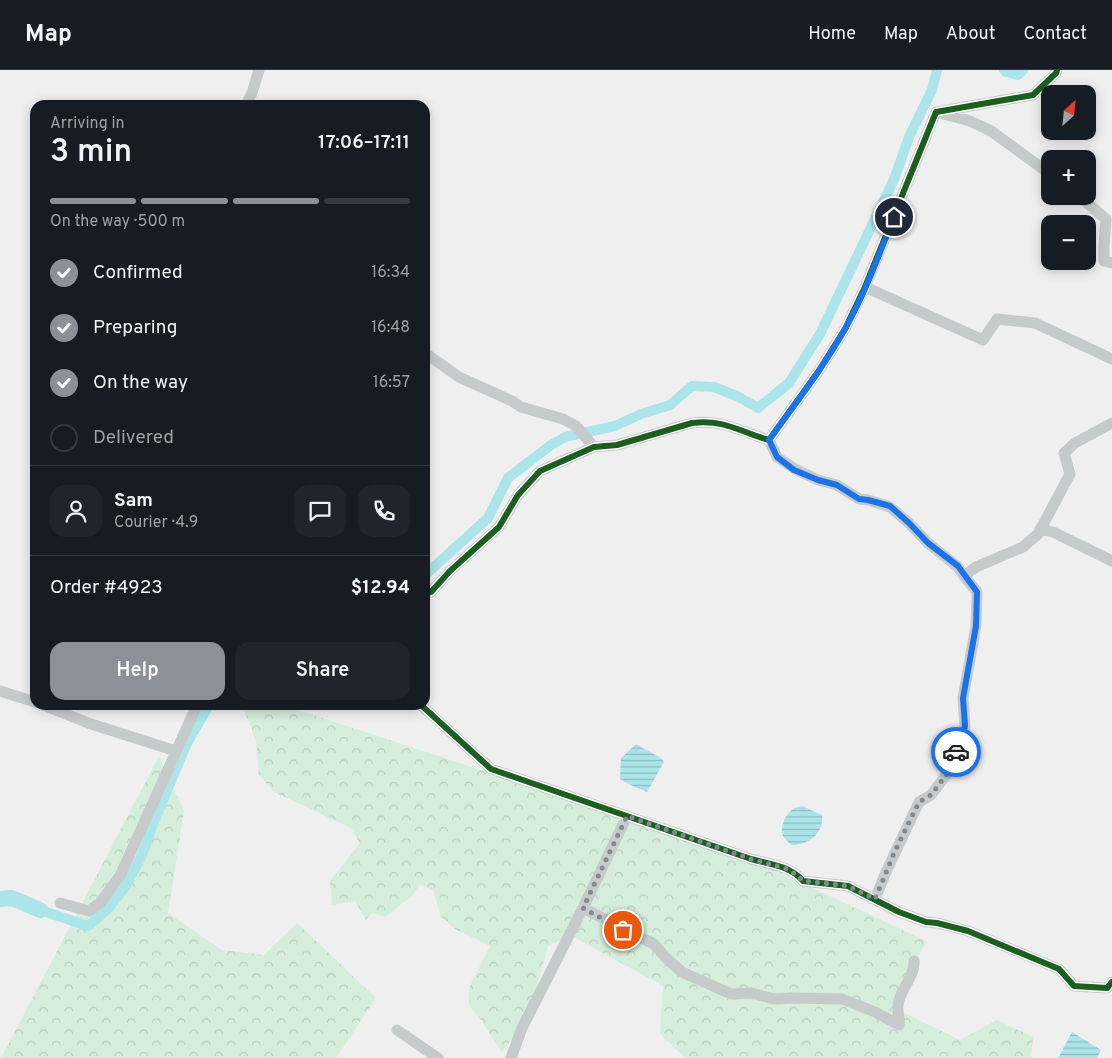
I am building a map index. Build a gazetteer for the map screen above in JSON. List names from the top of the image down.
{
  "north": "top right",
  "page": {
    "header": "Map",
    "nav": [
      "Home",
      "Map",
      "About",
      "Contact"
    ],
    "map_buttons": ["+", "−"],
    "heading": ["3 min", "Arriving in", "17:06–17:11"],
    "panel": [
      "Sam",
      "Courier · 4.9",
      "Order #4923",
      "$12.94"
    ],
    "bar": "On the way · 500 m",
    "list": [
      ["Confirmed", "16:34"],
      ["Preparing", "16:48"],
      ["On the way", "16:57"],
      "Delivered"
    ],
    "buttons": ["Help", "Share"]
  }
}
